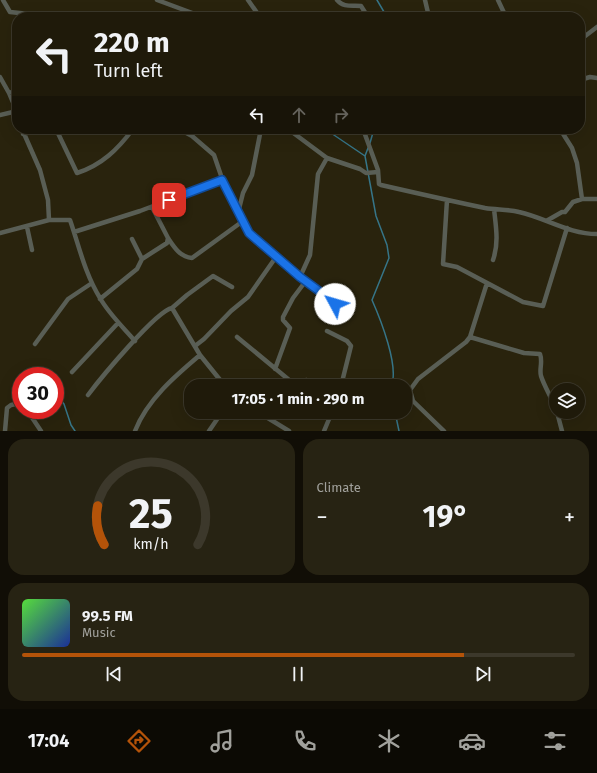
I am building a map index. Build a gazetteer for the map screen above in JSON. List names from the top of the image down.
{
  "page": {
    "turn": ["220 m", "Turn left"],
    "limit": "30",
    "trip": "17:05 · 1 min · 290 m",
    "tile": "Climate",
    "heat": ["−", "19°", "+"],
    "song": ["99.5 FM", "Music"],
    "tabs": "17:04",
    "gauge": ["25", "km/h"]
  }
}
